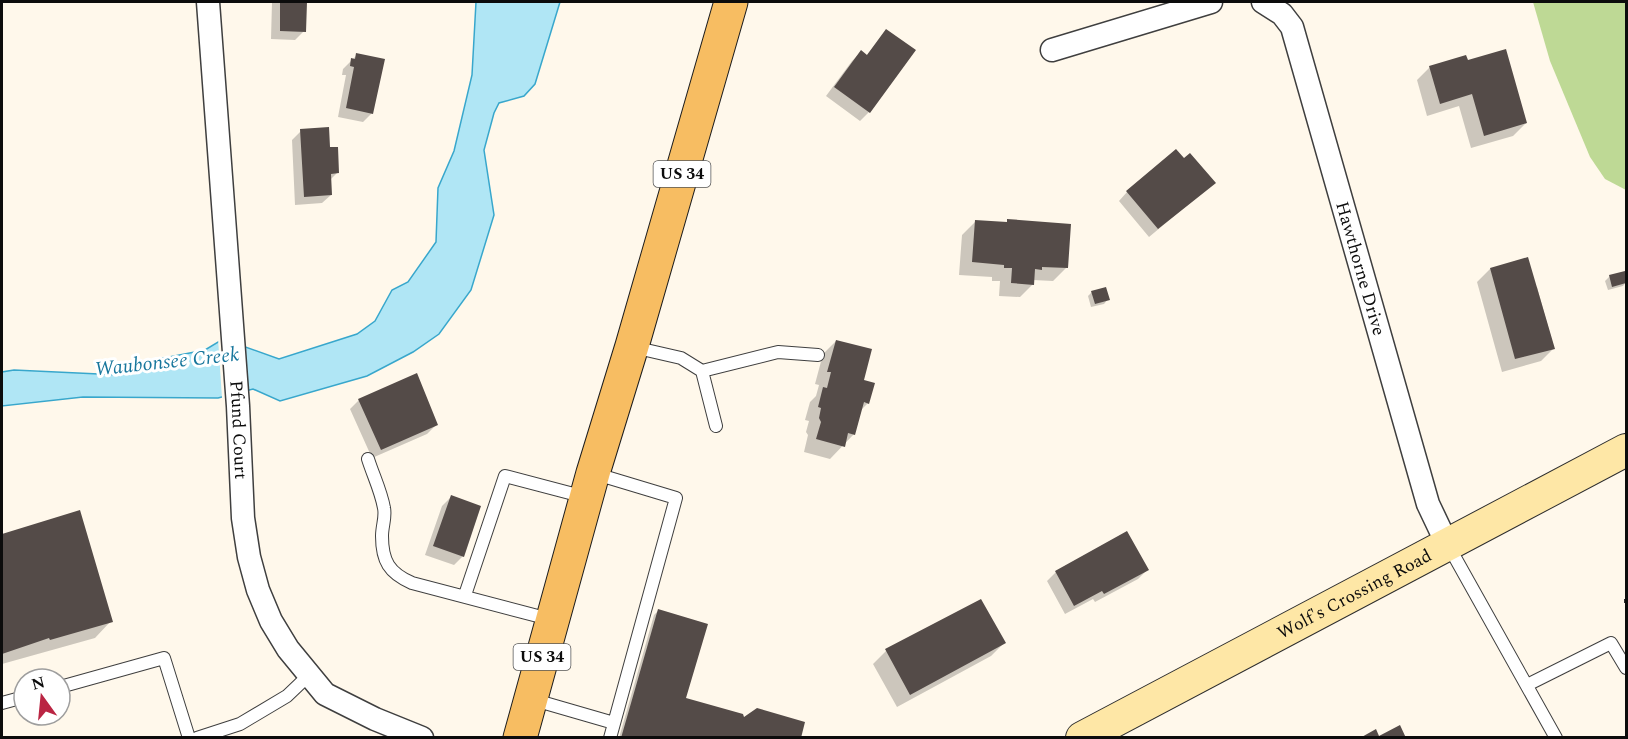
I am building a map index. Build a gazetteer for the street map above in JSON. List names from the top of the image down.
{
  "streets": {
    "main road": ["US 34", "Wolf's Crossing Road"],
    "street": ["Hawthorne Drive", "Pfund Court"]
  },
  "crossings": [
    ["Hawthorne Drive", "Wolf's Crossing Road"]
  ],
  "water": ["Waubonsee Creek"],
  "north": "top"
}
